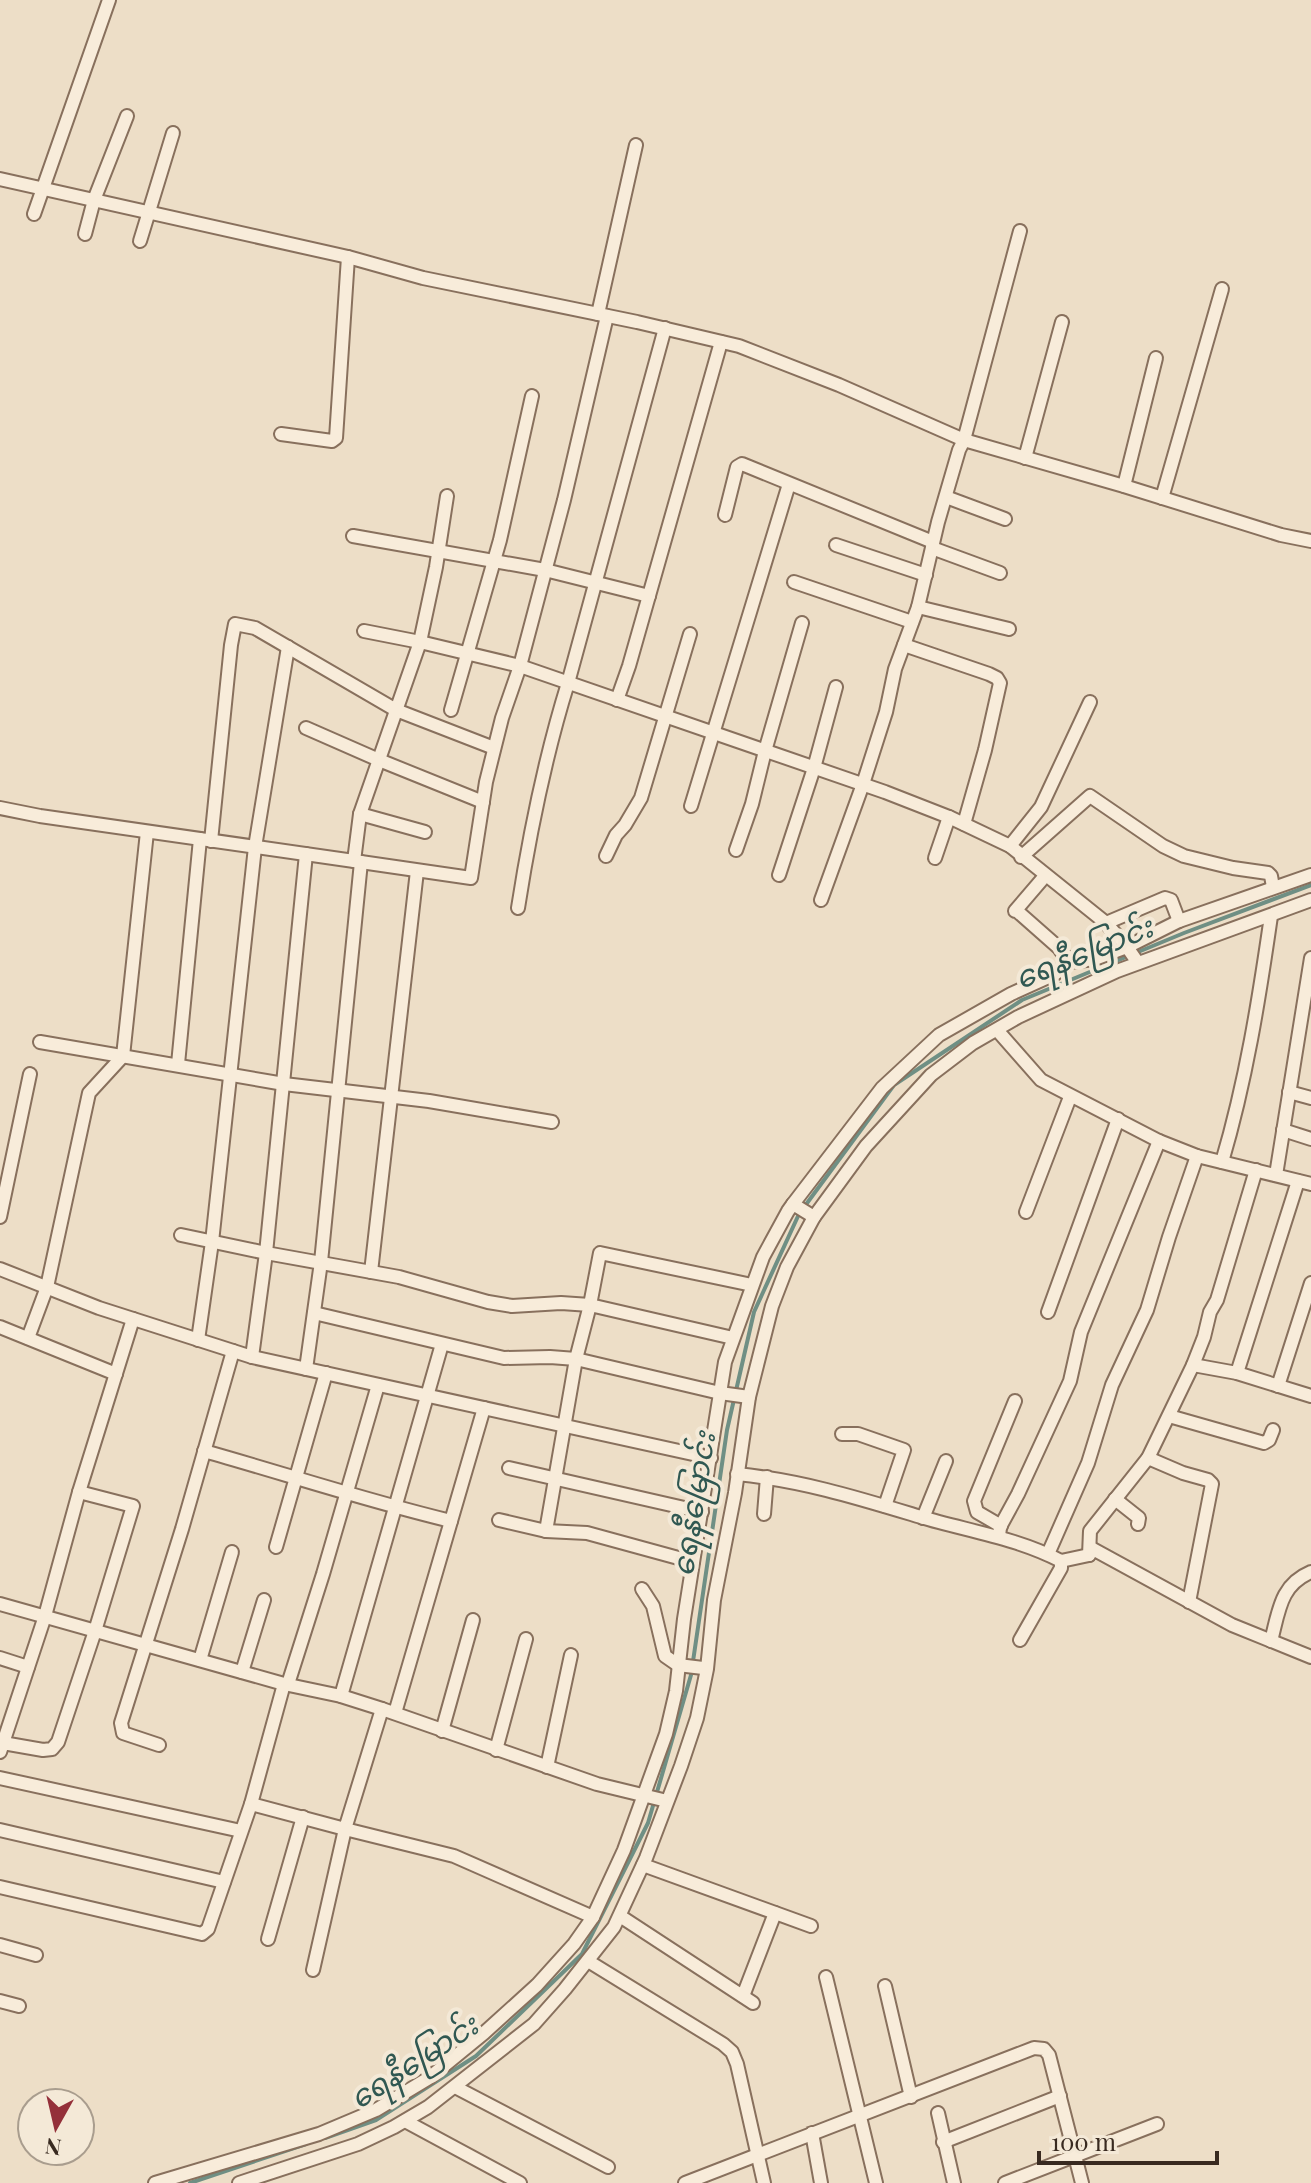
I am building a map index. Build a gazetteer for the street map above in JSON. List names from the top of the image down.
{
  "water": ["ရေနီမြောင်း"],
  "scale_bar": "100 m",
  "north": "bottom"
}
